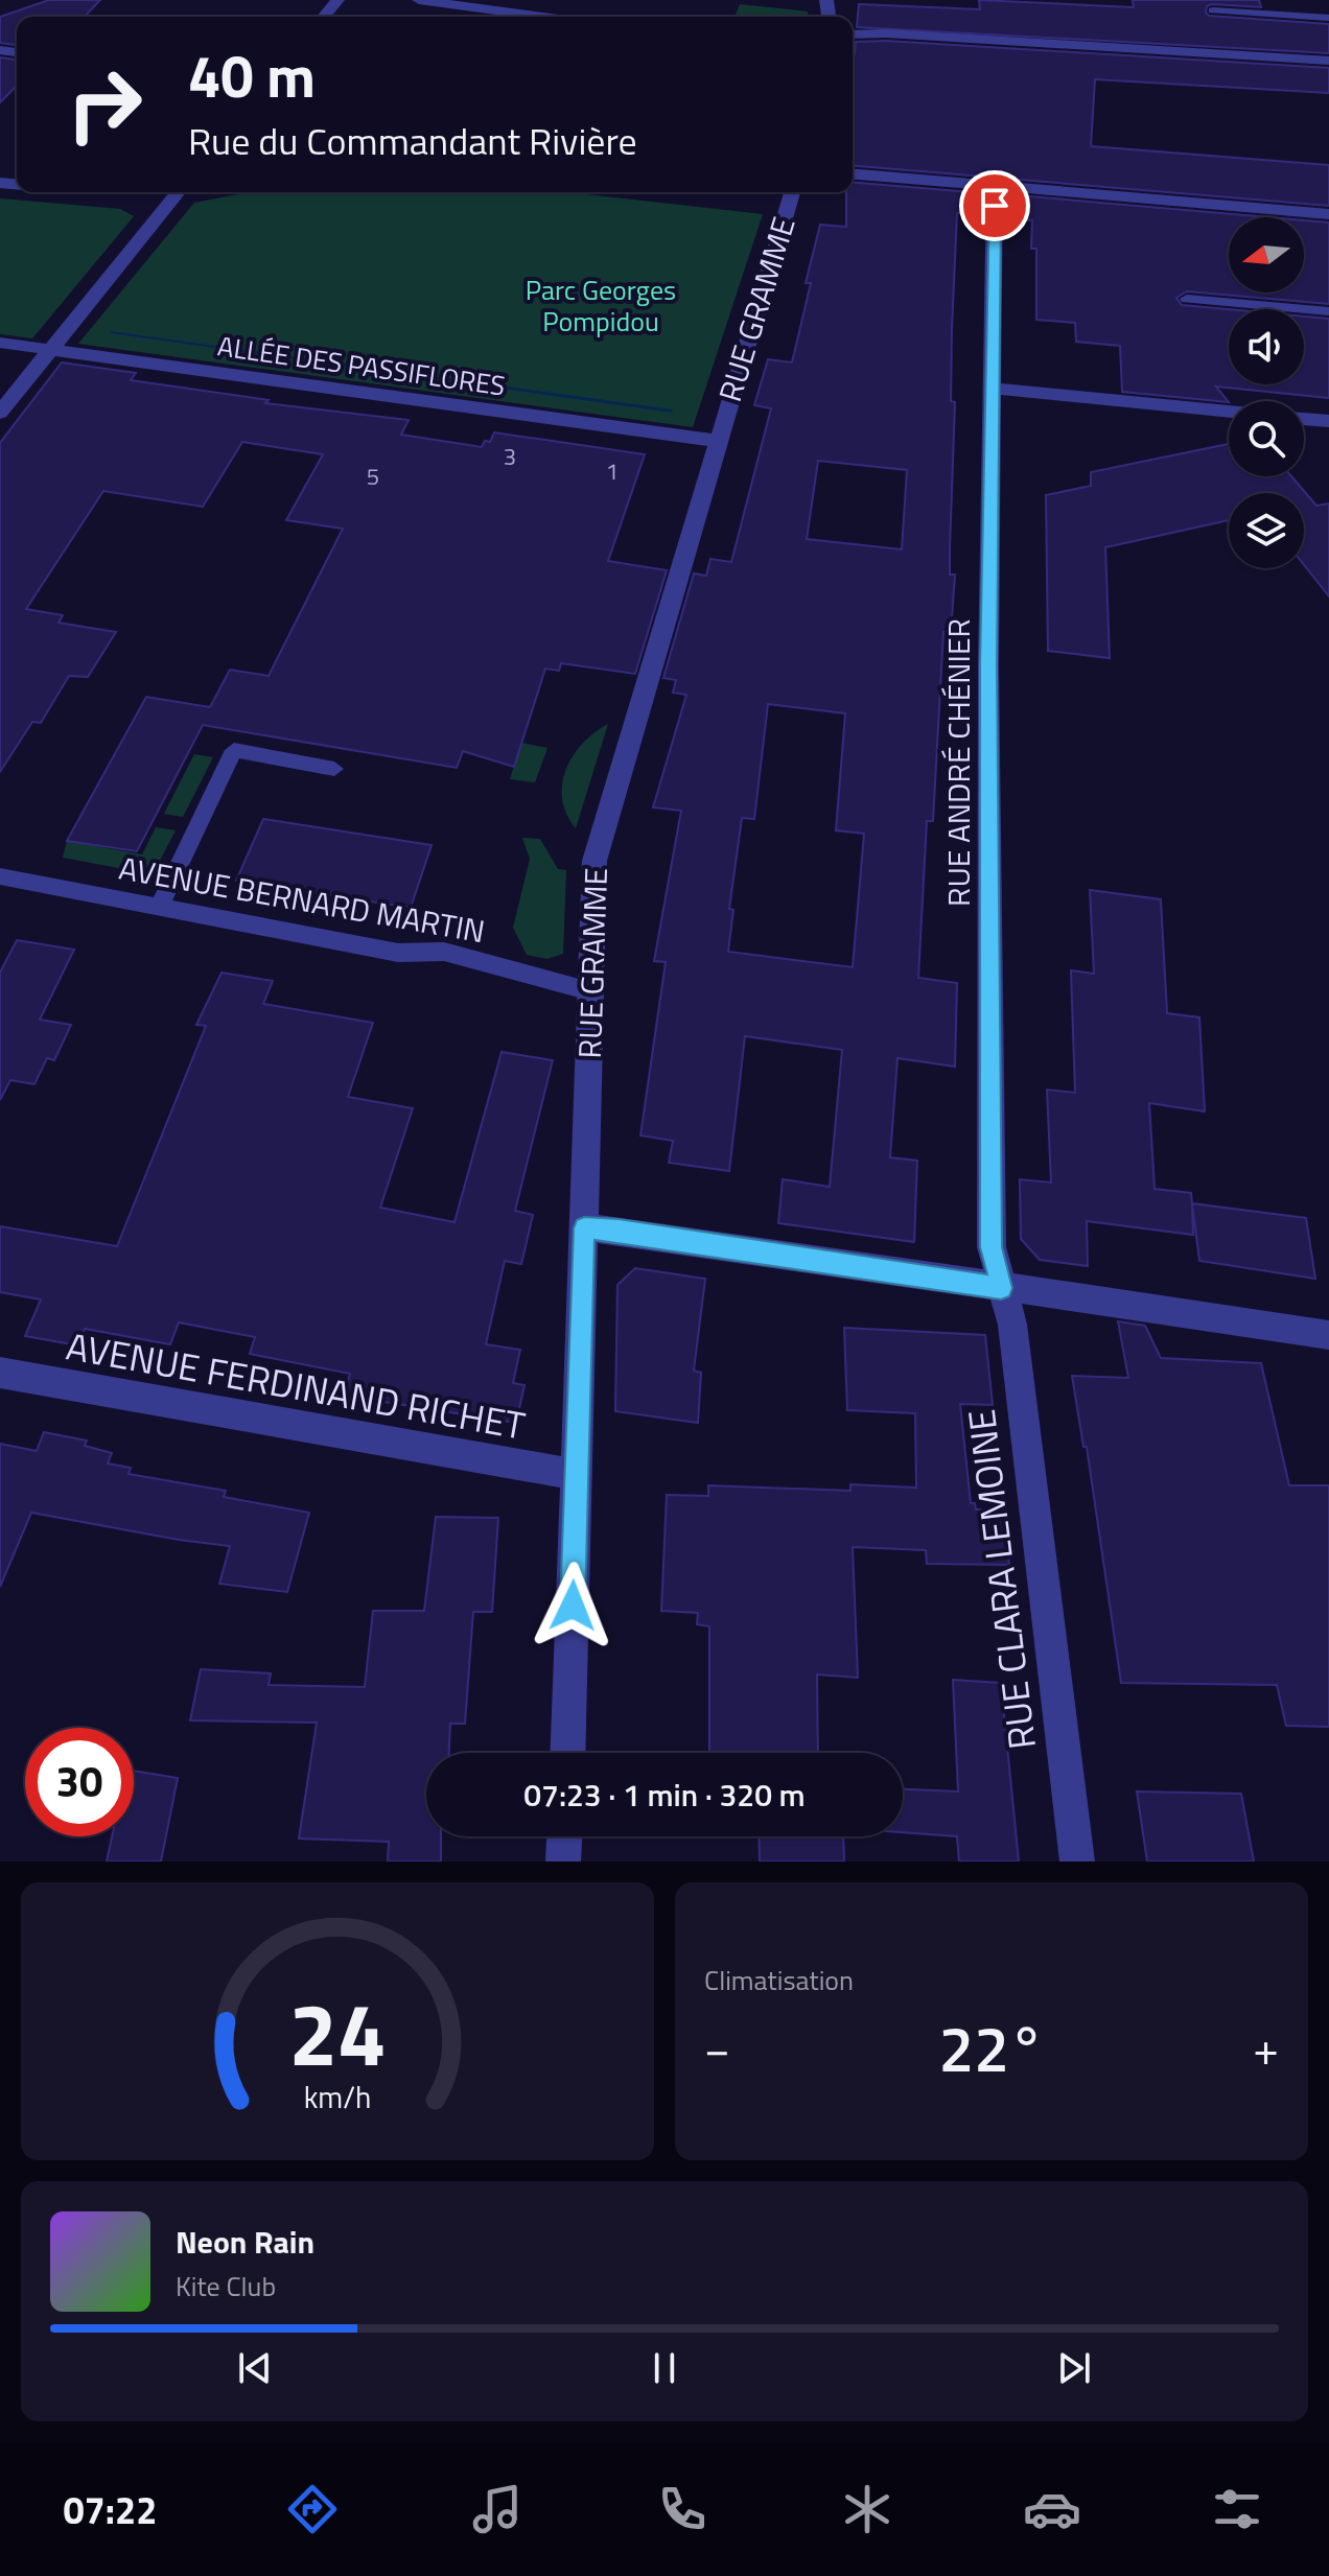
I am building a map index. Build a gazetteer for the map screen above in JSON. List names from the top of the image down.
{
  "streets": {
    "street": [
      "RUE GRAMME",
      "ALLÉE DES PASSIFLORES",
      "RUE ANDRÉ CHÉNIER",
      "AVENUE FERDINAND RICHET",
      "RUE CLARA LEMOINE"
    ],
    "lane": ["AVENUE BERNARD MARTIN"]
  },
  "crossings": [
    ["RUE GRAMME", "ALLÉE DES PASSIFLORES"],
    ["RUE GRAMME", "AVENUE BERNARD MARTIN"],
    ["RUE GRAMME", "AVENUE FERDINAND RICHET"],
    ["RUE ANDRÉ CHÉNIER", "RUE CLARA LEMOINE"]
  ],
  "parks": ["Parc Georges Pompidou"],
  "house_numbers": ["3", "1", "5"],
  "north": "left",
  "page": {
    "turn": ["40 m", "Rue du Commandant Rivière"],
    "limit": "30",
    "trip": "07:23 · 1 min · 320 m",
    "tile": "Climatisation",
    "heat": ["−", "22°", "+"],
    "song": ["Neon Rain", "Kite Club"],
    "tabs": "07:22",
    "gauge": ["24", "km/h"]
  }
}
